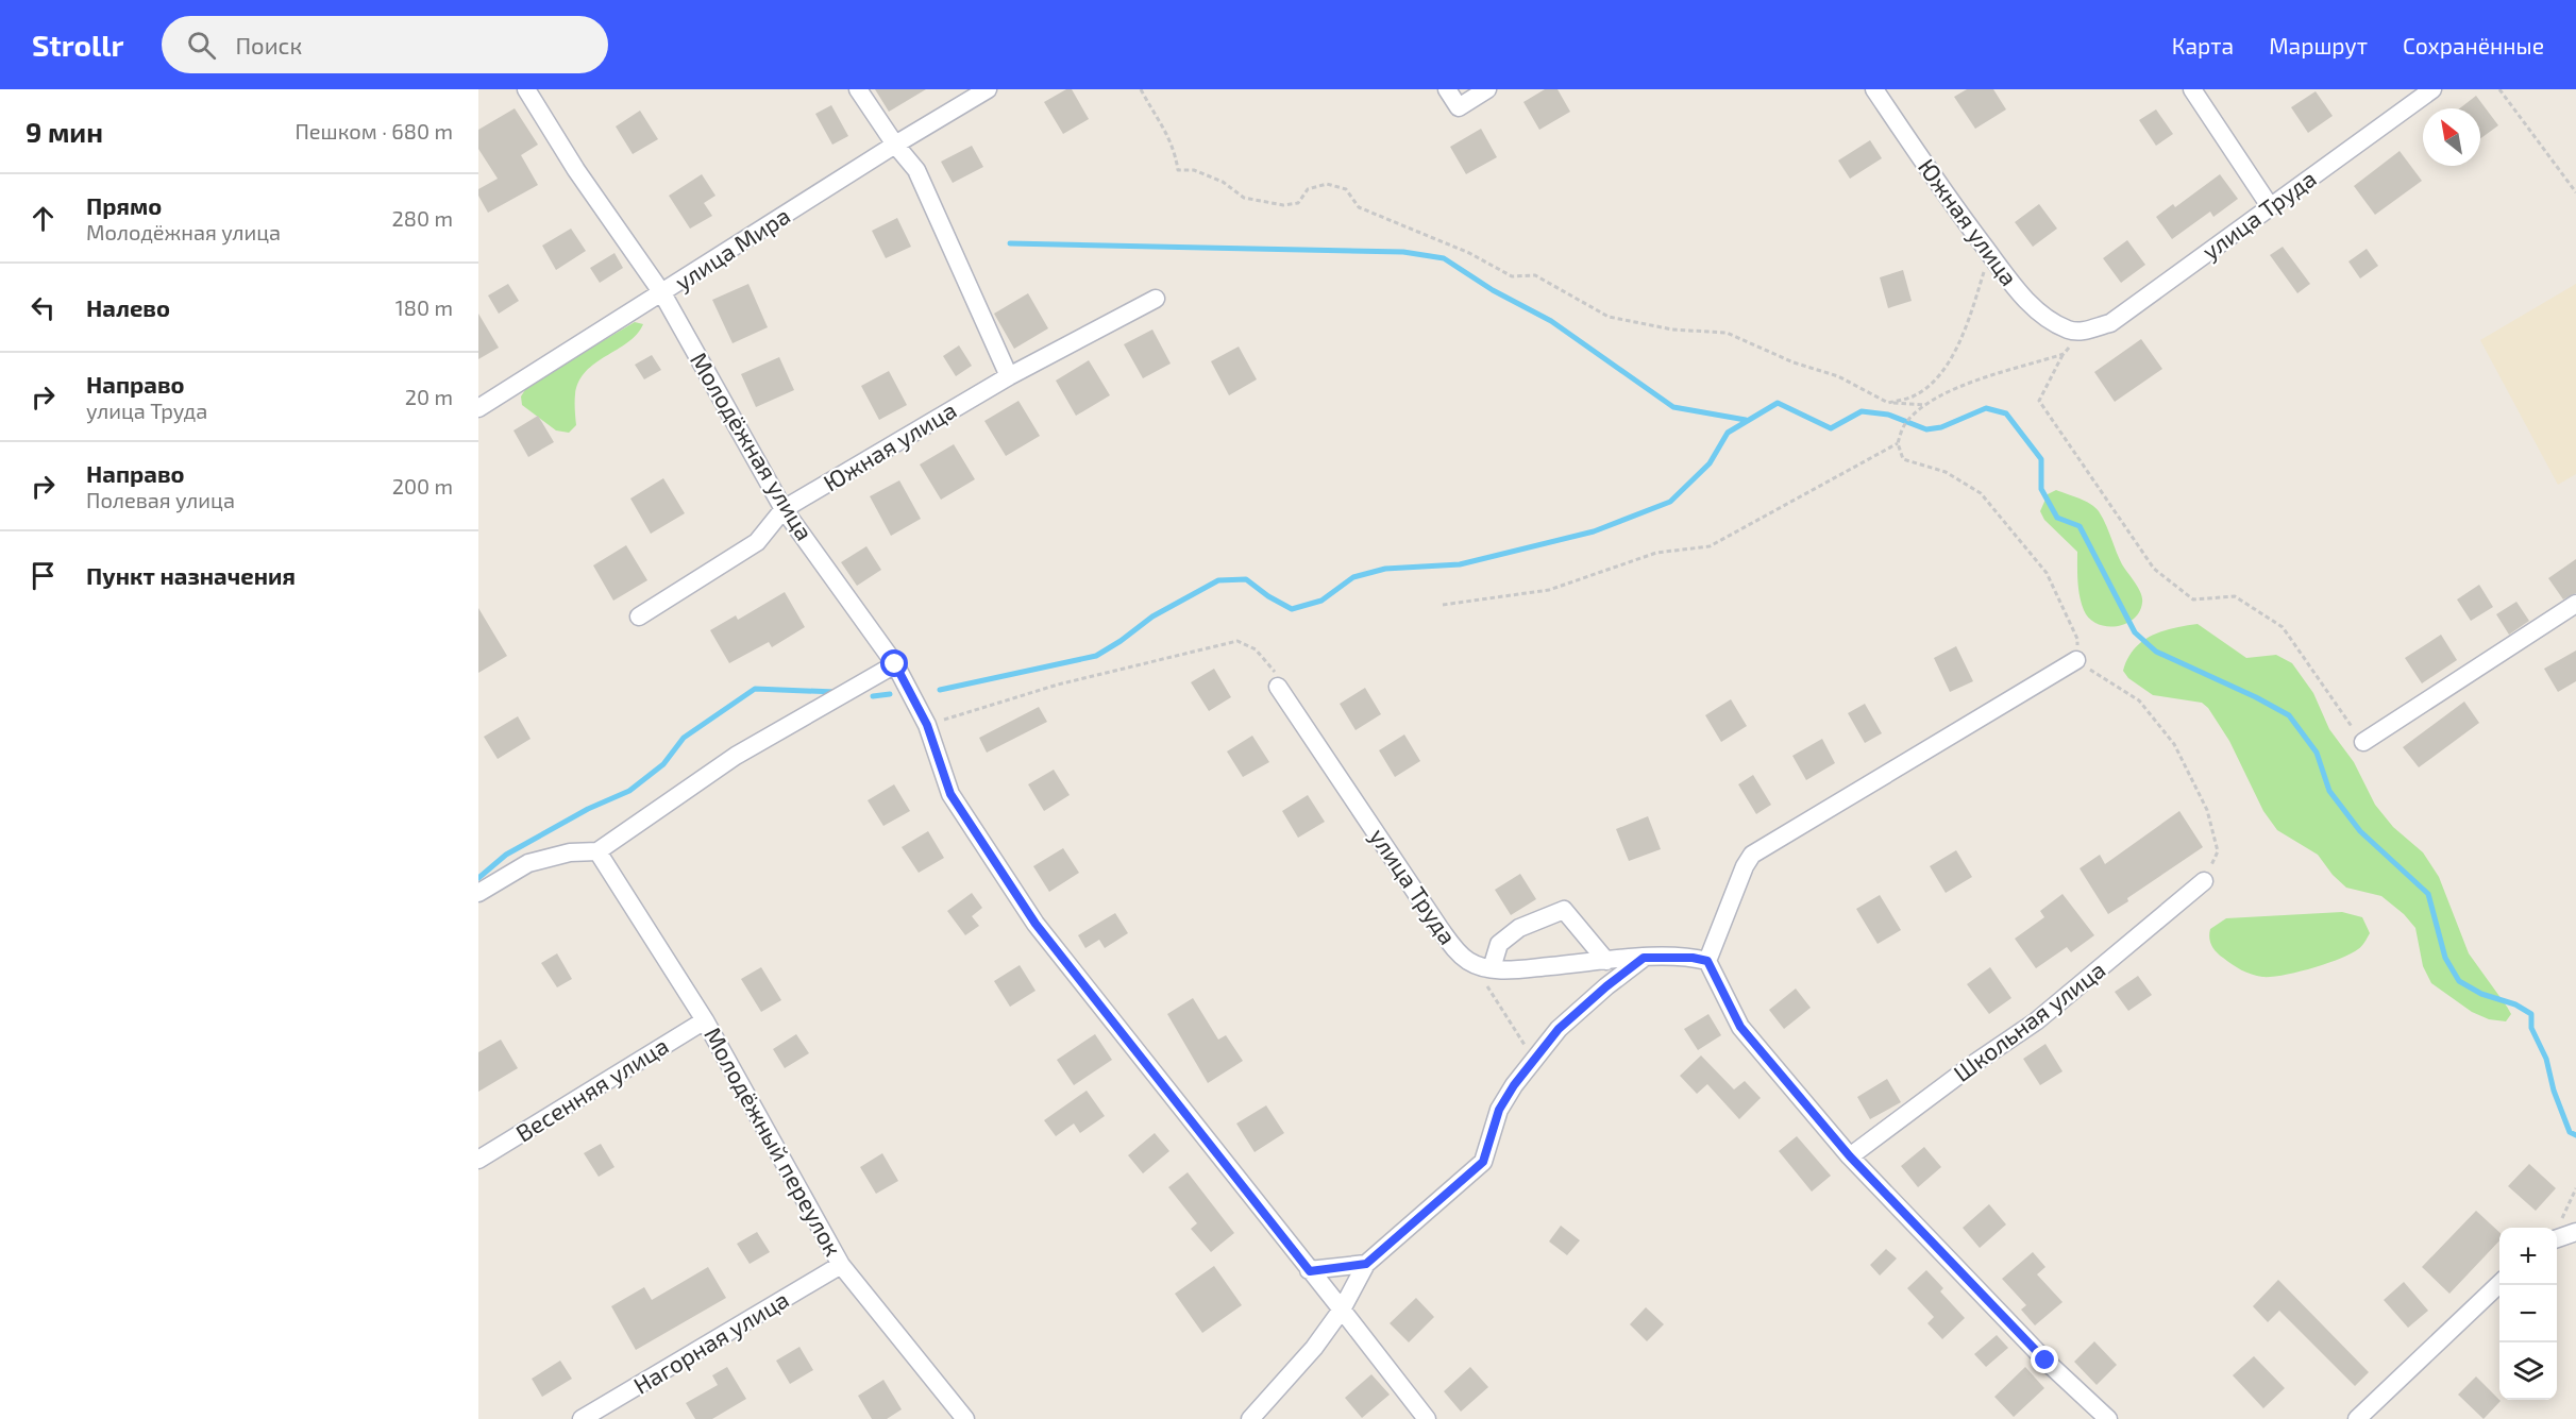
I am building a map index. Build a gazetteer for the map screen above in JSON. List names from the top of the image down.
{
  "streets": {
    "street": [
      "улица Труда",
      "Южная улица",
      "улица Мира",
      "Молодёжная улица",
      "Школьная улица",
      "Весенняя улица",
      "Молодёжный переулок",
      "Нагорная улица"
    ]
  },
  "crossings": [
    ["улица Труда", "Южная улица"],
    ["Южная улица", "Молодёжная улица"],
    ["улица Мира", "Молодёжная улица"],
    ["Весенняя улица", "Молодёжный переулок"],
    ["Молодёжный переулок", "Нагорная улица"]
  ],
  "north": "top left",
  "page": {
    "header": "Strollr",
    "search": "Поиск",
    "nav": ["Карта", "Маршрут", "Сохранённые"],
    "heading": ["9 мин", "Пешком · 680 m"],
    "list": [
      ["Прямо", "Молодёжная улица", "280 m"],
      ["Налево", "180 m"],
      ["Направо", "улица Труда", "20 m"],
      ["Направо", "Полевая улица", "200 m"],
      "Пункт назначения"
    ],
    "map_buttons": ["+", "−"]
  }
}
